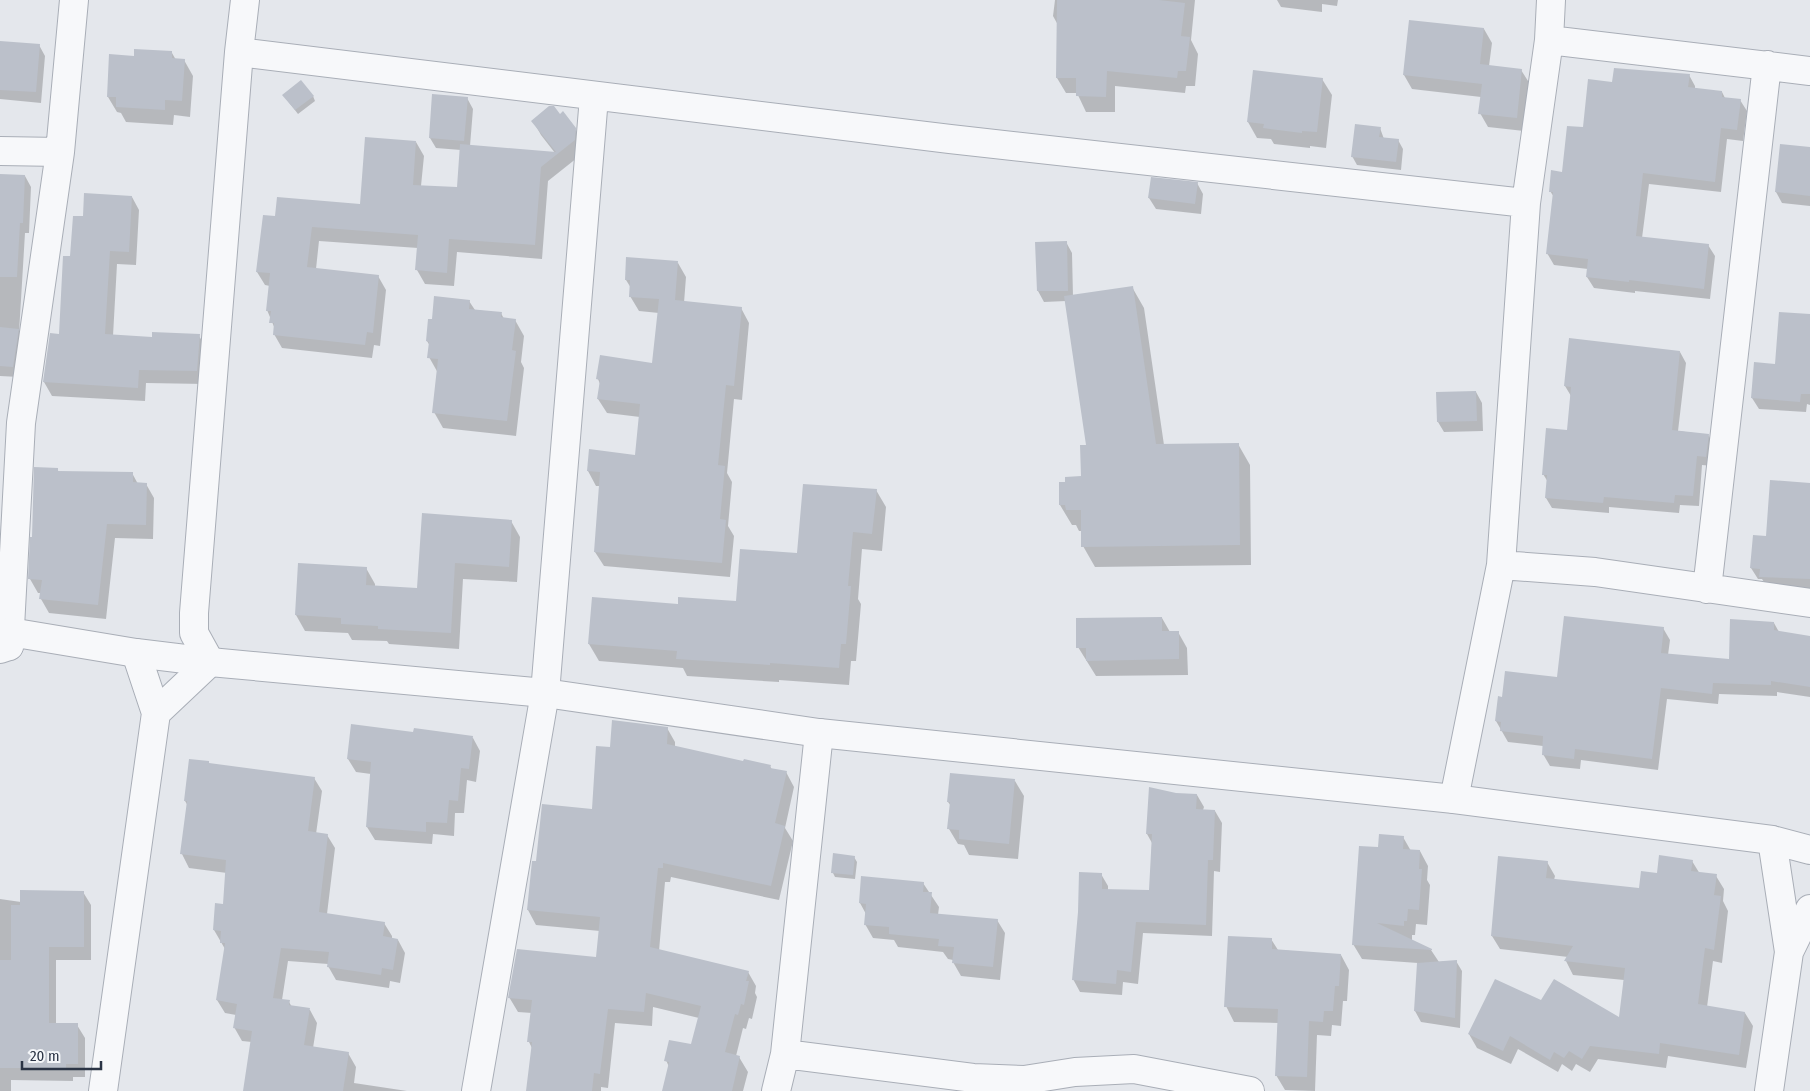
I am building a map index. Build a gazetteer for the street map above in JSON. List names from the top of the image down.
{
  "scale_bar": "20 m"
}
